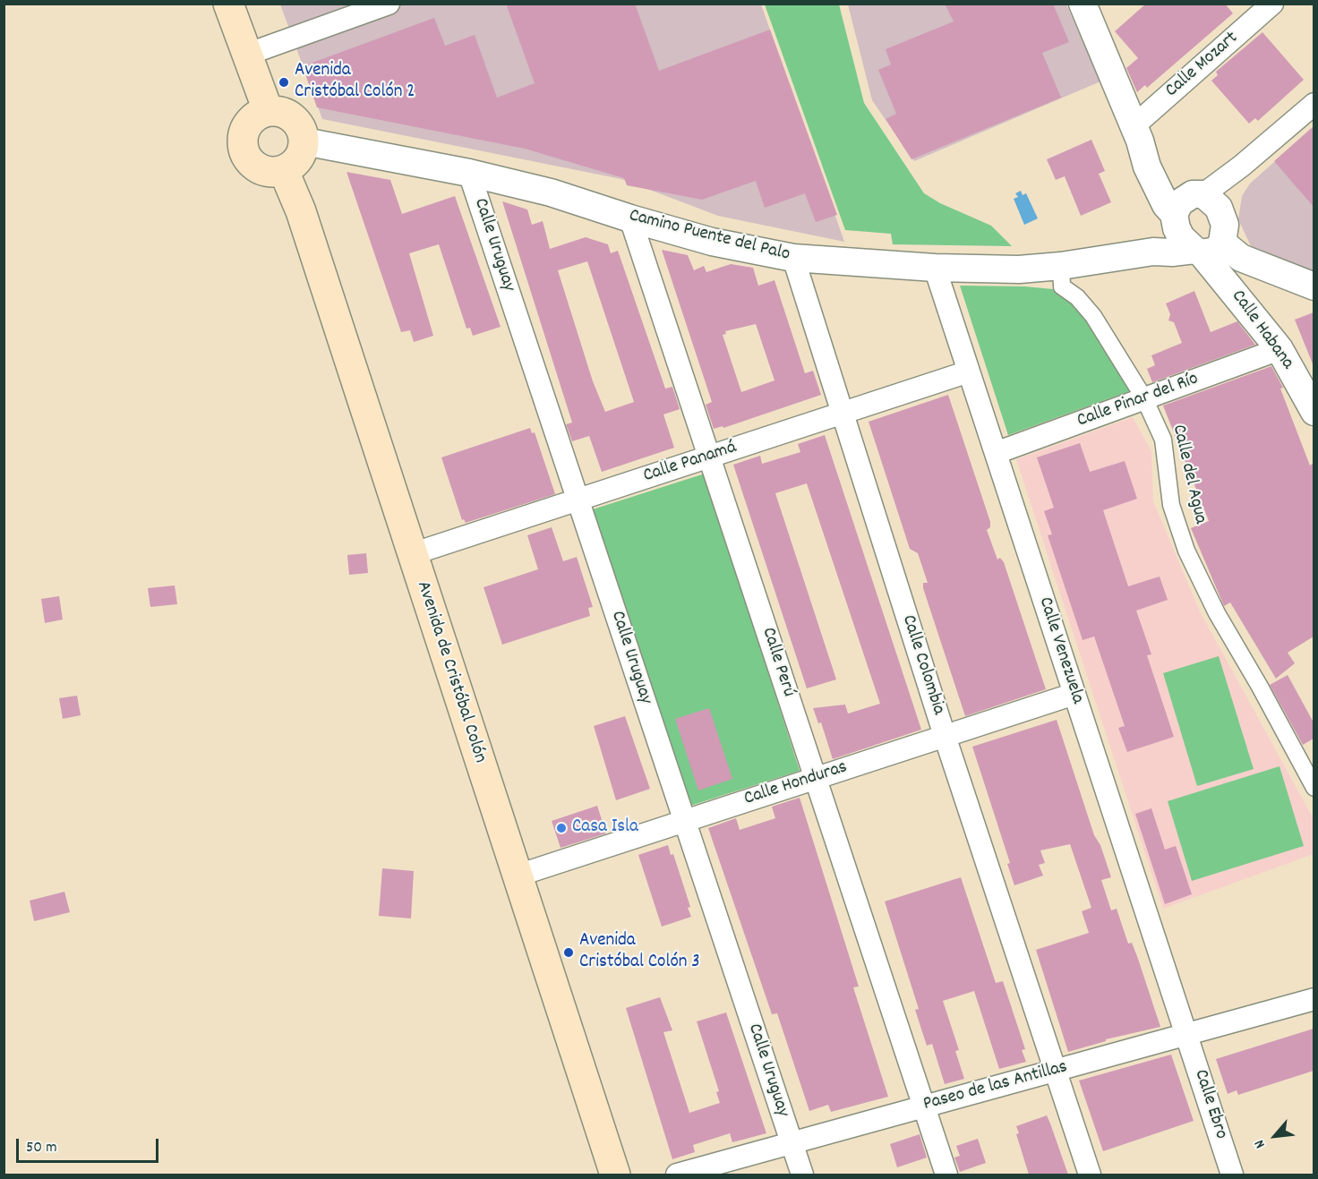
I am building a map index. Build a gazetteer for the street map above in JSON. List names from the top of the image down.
{
  "streets": {
    "main road": ["Avenida de Cristóbal Colón"],
    "street": [
      "Calle Mozart",
      "Camino Puente del Palo",
      "Calle Uruguay",
      "Calle Habana",
      "Calle Pinar del Río",
      "Calle Panamá",
      "Calle del Agua",
      "Calle Venezuela",
      "Calle Perú",
      "Calle Colombia",
      "Calle Honduras",
      "Paseo de las Antillas",
      "Calle Ebro"
    ]
  },
  "crossings": [
    ["Camino Puente del Palo", "Calle Uruguay"],
    ["Camino Puente del Palo", "Calle Habana"],
    ["Camino Puente del Palo", "Calle del Agua"],
    ["Camino Puente del Palo", "Calle Venezuela"],
    ["Camino Puente del Palo", "Calle Perú"],
    ["Camino Puente del Palo", "Calle Colombia"],
    ["Camino Puente del Palo", "Avenida de Cristóbal Colón"],
    ["Calle Uruguay", "Calle Panamá"],
    ["Calle Uruguay", "Calle Honduras"],
    ["Calle Uruguay", "Paseo de las Antillas"],
    ["Calle Habana", "Calle Pinar del Río"],
    ["Calle Pinar del Río", "Calle del Agua"],
    ["Calle Pinar del Río", "Calle Venezuela"],
    ["Calle Panamá", "Calle Venezuela"],
    ["Calle Panamá", "Calle Perú"],
    ["Calle Panamá", "Calle Colombia"],
    ["Calle Panamá", "Avenida de Cristóbal Colón"],
    ["Calle Venezuela", "Calle Honduras"],
    ["Calle Venezuela", "Paseo de las Antillas"],
    ["Calle Venezuela", "Calle Ebro"],
    ["Calle Perú", "Calle Honduras"],
    ["Calle Perú", "Paseo de las Antillas"],
    ["Calle Colombia", "Calle Honduras"],
    ["Calle Colombia", "Paseo de las Antillas"],
    ["Avenida de Cristóbal Colón", "Calle Honduras"],
    ["Paseo de las Antillas", "Calle Ebro"]
  ],
  "places": ["Avenida Cristóbal Colón 2", "Casa Isla", "Avenida Cristóbal Colón 3"],
  "scale_bar": "50 m",
  "north": "bottom left"
}
